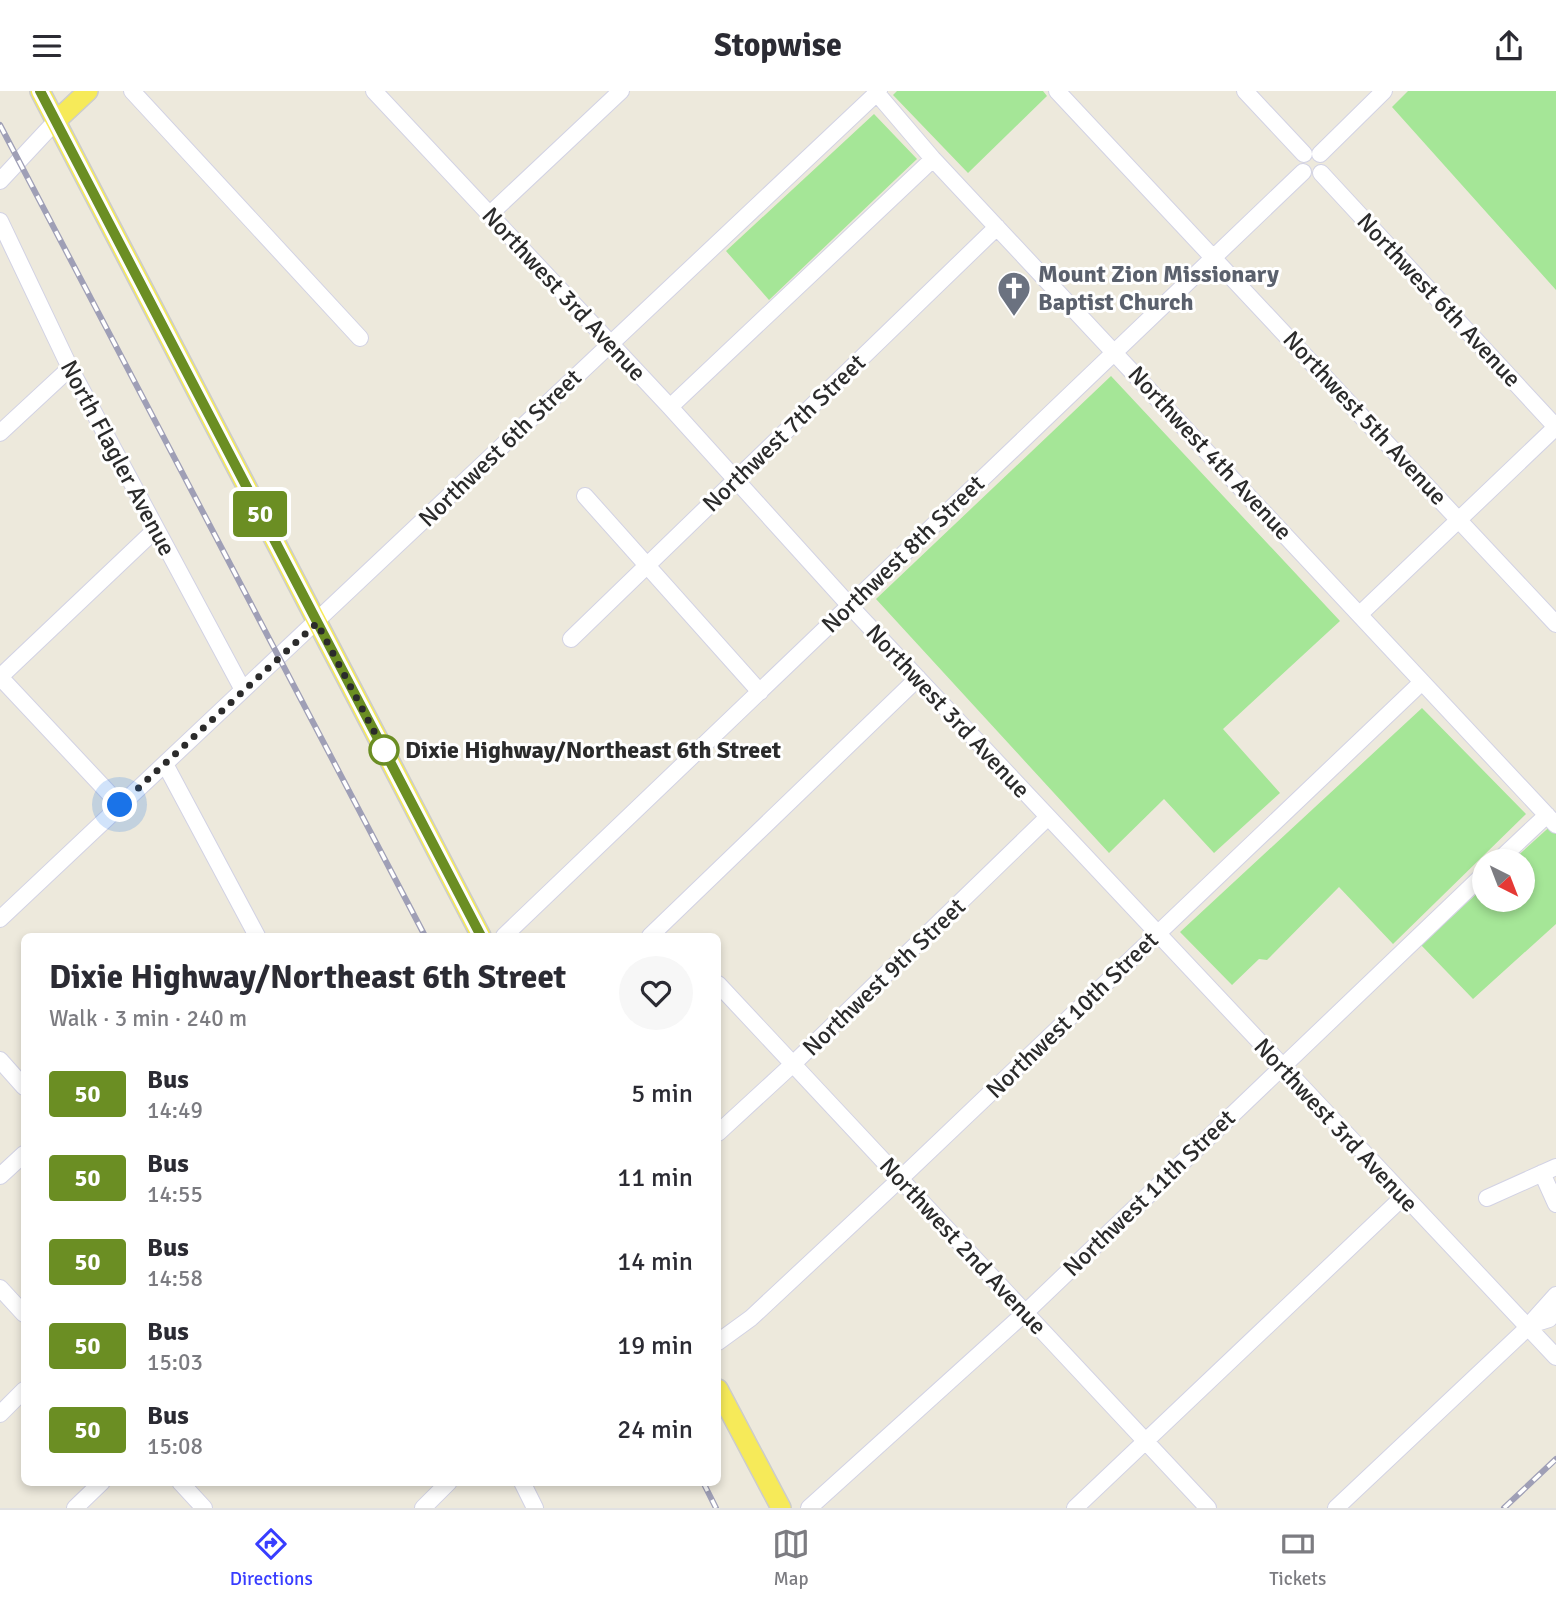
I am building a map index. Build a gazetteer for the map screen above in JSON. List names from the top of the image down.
{
  "streets": {
    "street": [
      "Northwest 3rd Avenue",
      "Northwest 6th Avenue",
      "Northwest 5th Avenue",
      "Northwest 7th Street",
      "Northwest 6th Street",
      "Northwest 4th Avenue",
      "North Flagler Avenue",
      "Northwest 8th Street",
      "Northwest 9th Street",
      "Northwest 10th Street",
      "Northwest 11th Street",
      "Northwest 2nd Avenue"
    ]
  },
  "crossings": [
    ["Northwest 3rd Avenue", "Northwest 7th Street"],
    ["Northwest 3rd Avenue", "Northwest 6th Street"],
    ["Northwest 3rd Avenue", "Northwest 8th Street"],
    ["Northwest 3rd Avenue", "Northwest 9th Street"],
    ["Northwest 3rd Avenue", "Northwest 10th Street"],
    ["Northwest 3rd Avenue", "Northwest 11th Street"],
    ["Northwest 6th Avenue", "Northwest 8th Street"],
    ["Northwest 5th Avenue", "Northwest 8th Street"],
    ["Northwest 7th Street", "Northwest 4th Avenue"],
    ["Northwest 6th Street", "Northwest 4th Avenue"],
    ["Northwest 6th Street", "North Flagler Avenue"],
    ["Northwest 4th Avenue", "Northwest 8th Street"],
    ["Northwest 4th Avenue", "Northwest 10th Street"],
    ["Northwest 9th Street", "Northwest 2nd Avenue"],
    ["Northwest 10th Street", "Northwest 2nd Avenue"],
    ["Northwest 11th Street", "Northwest 2nd Avenue"]
  ],
  "places": {
    "church": ["Mount Zion Missionary Baptist Church"],
    "other": ["Dixie Highway/Northeast 6th Street"]
  },
  "lines": ["bus line 50"],
  "north": "bottom right",
  "page": {
    "header": "Stopwise",
    "on_map": "50",
    "heading": ["Dixie Highway/Northeast 6th Street", "Walk · 3 min · 240 m"],
    "list": [
      {
        "mark": "50",
        "name": "Bus",
        "note": "14:49",
        "value": "5 min"
      },
      {
        "mark": "50",
        "name": "Bus",
        "note": "14:55",
        "value": "11 min"
      },
      {
        "mark": "50",
        "name": "Bus",
        "note": "14:58",
        "value": "14 min"
      },
      {
        "mark": "50",
        "name": "Bus",
        "note": "15:03",
        "value": "19 min"
      },
      {
        "mark": "50",
        "name": "Bus",
        "note": "15:08",
        "value": "24 min"
      }
    ],
    "tabs": ["Directions", "Map", "Tickets"]
  }
}
